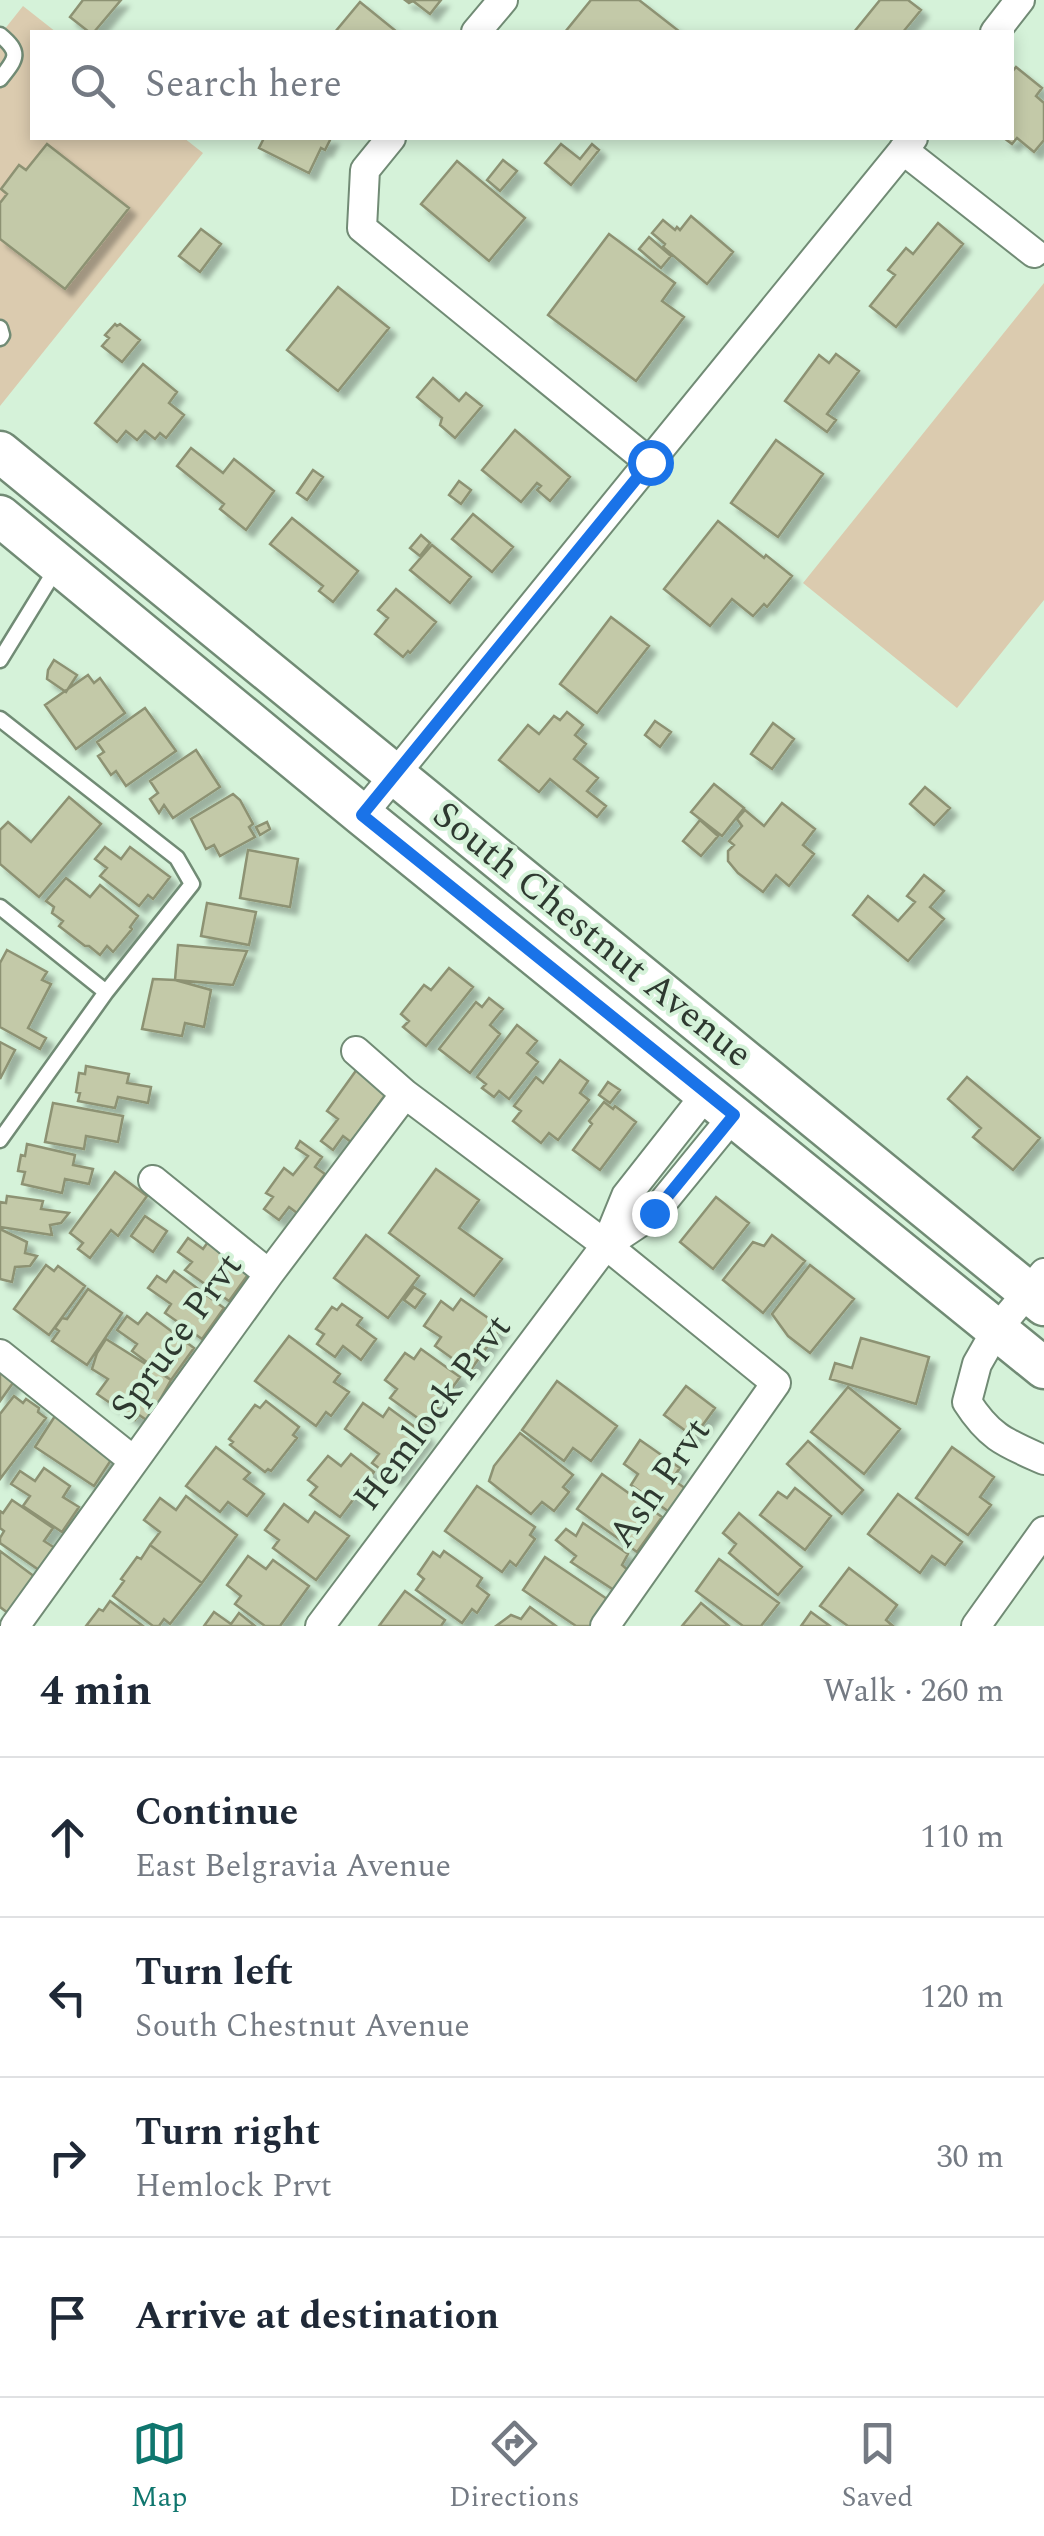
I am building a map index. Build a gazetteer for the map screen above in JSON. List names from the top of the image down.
{
  "streets": {
    "main road": ["South Chestnut Avenue"],
    "street": ["Spruce Prvt", "Hemlock Prvt", "Ash Prvt"]
  },
  "crossings": [
    ["South Chestnut Avenue", "Hemlock Prvt"],
    ["Hemlock Prvt", "Ash Prvt"]
  ],
  "page": {
    "search": "Search here",
    "heading": ["4 min", "Walk · 260 m"],
    "list": [
      ["Continue", "East Belgravia Avenue", "110 m"],
      ["Turn left", "South Chestnut Avenue", "120 m"],
      ["Turn right", "Hemlock Prvt", "30 m"],
      "Arrive at destination"
    ],
    "nav": ["Map", "Directions", "Saved"]
  }
}
